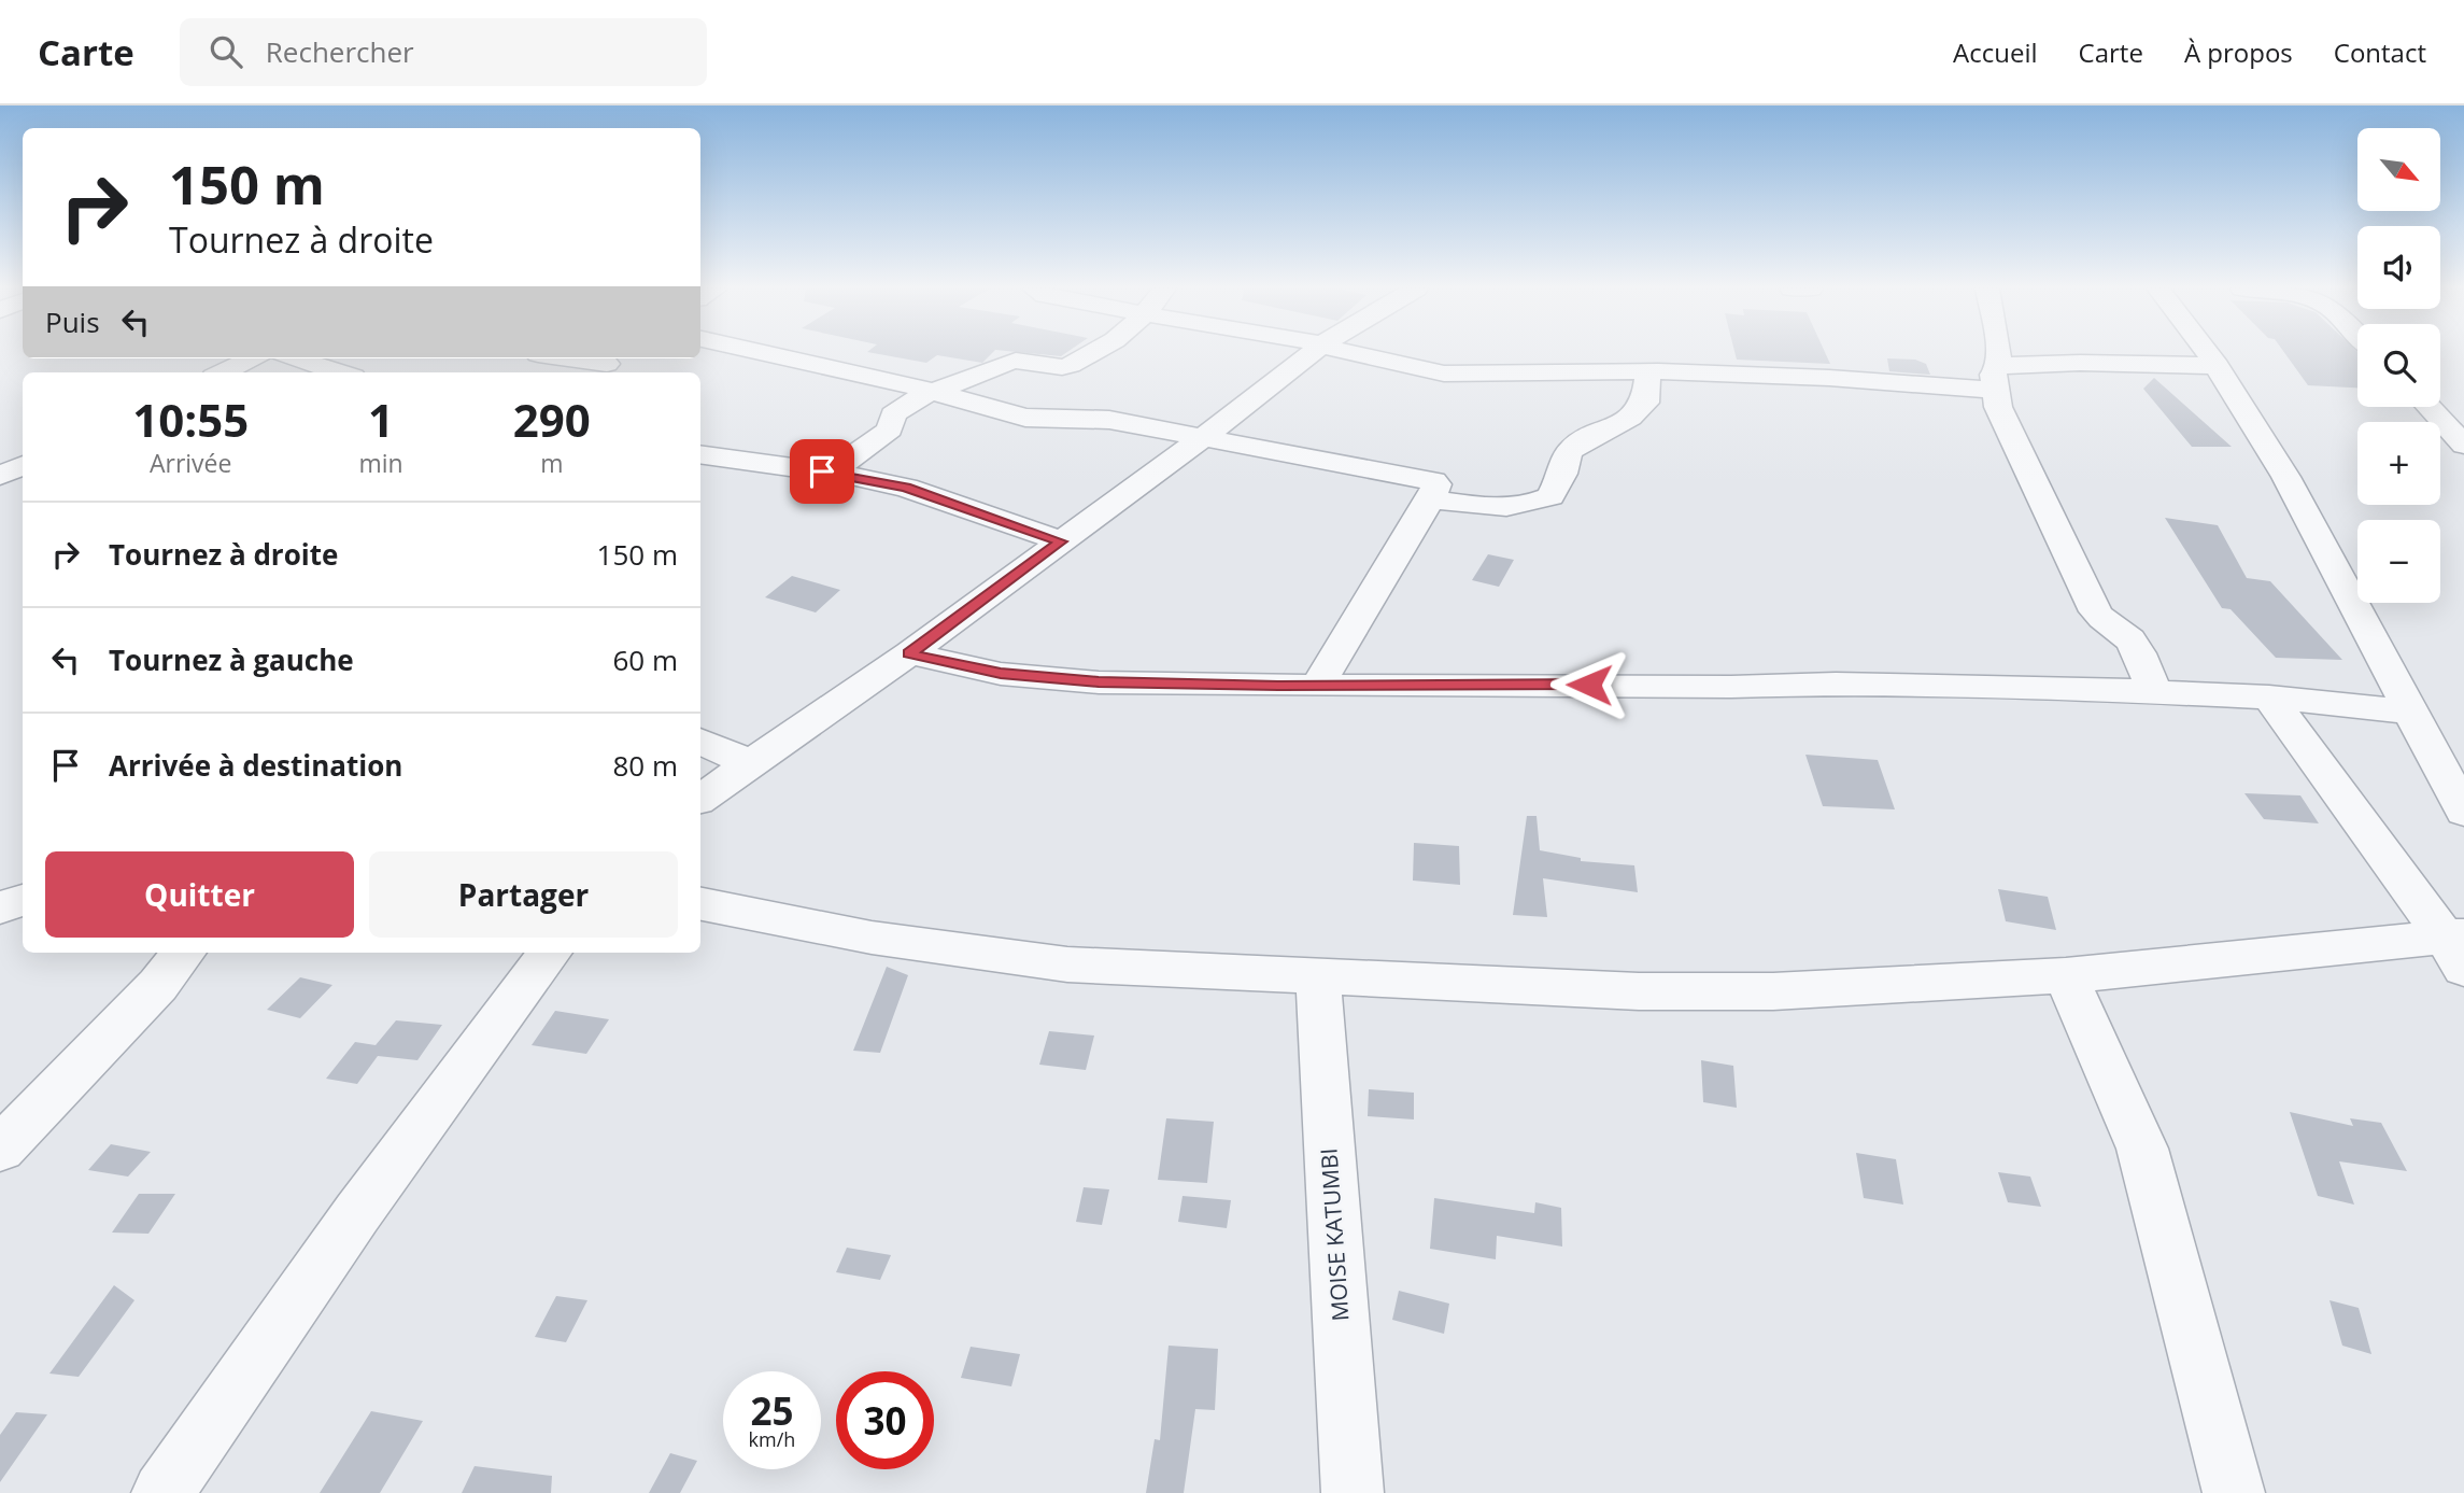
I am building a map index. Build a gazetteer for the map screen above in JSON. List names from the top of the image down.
{
  "streets": {
    "street": ["MOISE KATUMBI"]
  },
  "north": "bottom right",
  "page": {
    "header": "Carte",
    "search": "Rechercher",
    "nav": [
      "Accueil",
      "Carte",
      "À propos",
      "Contact"
    ],
    "map_buttons": ["+", "−"],
    "turn": ["150 m", "Tournez à droite"],
    "then": "Puis",
    "eta": [
      "10:55",
      "Arrivée",
      "1",
      "min",
      "290",
      "m"
    ],
    "list": [
      {
        "name": "Tournez à droite",
        "value": "150 m"
      },
      {
        "name": "Tournez à gauche",
        "value": "60 m"
      },
      {
        "name": "Arrivée à destination",
        "value": "80 m"
      }
    ],
    "buttons": ["Quitter", "Partager"],
    "speed": "25 km/h",
    "limit": "30"
  }
}
